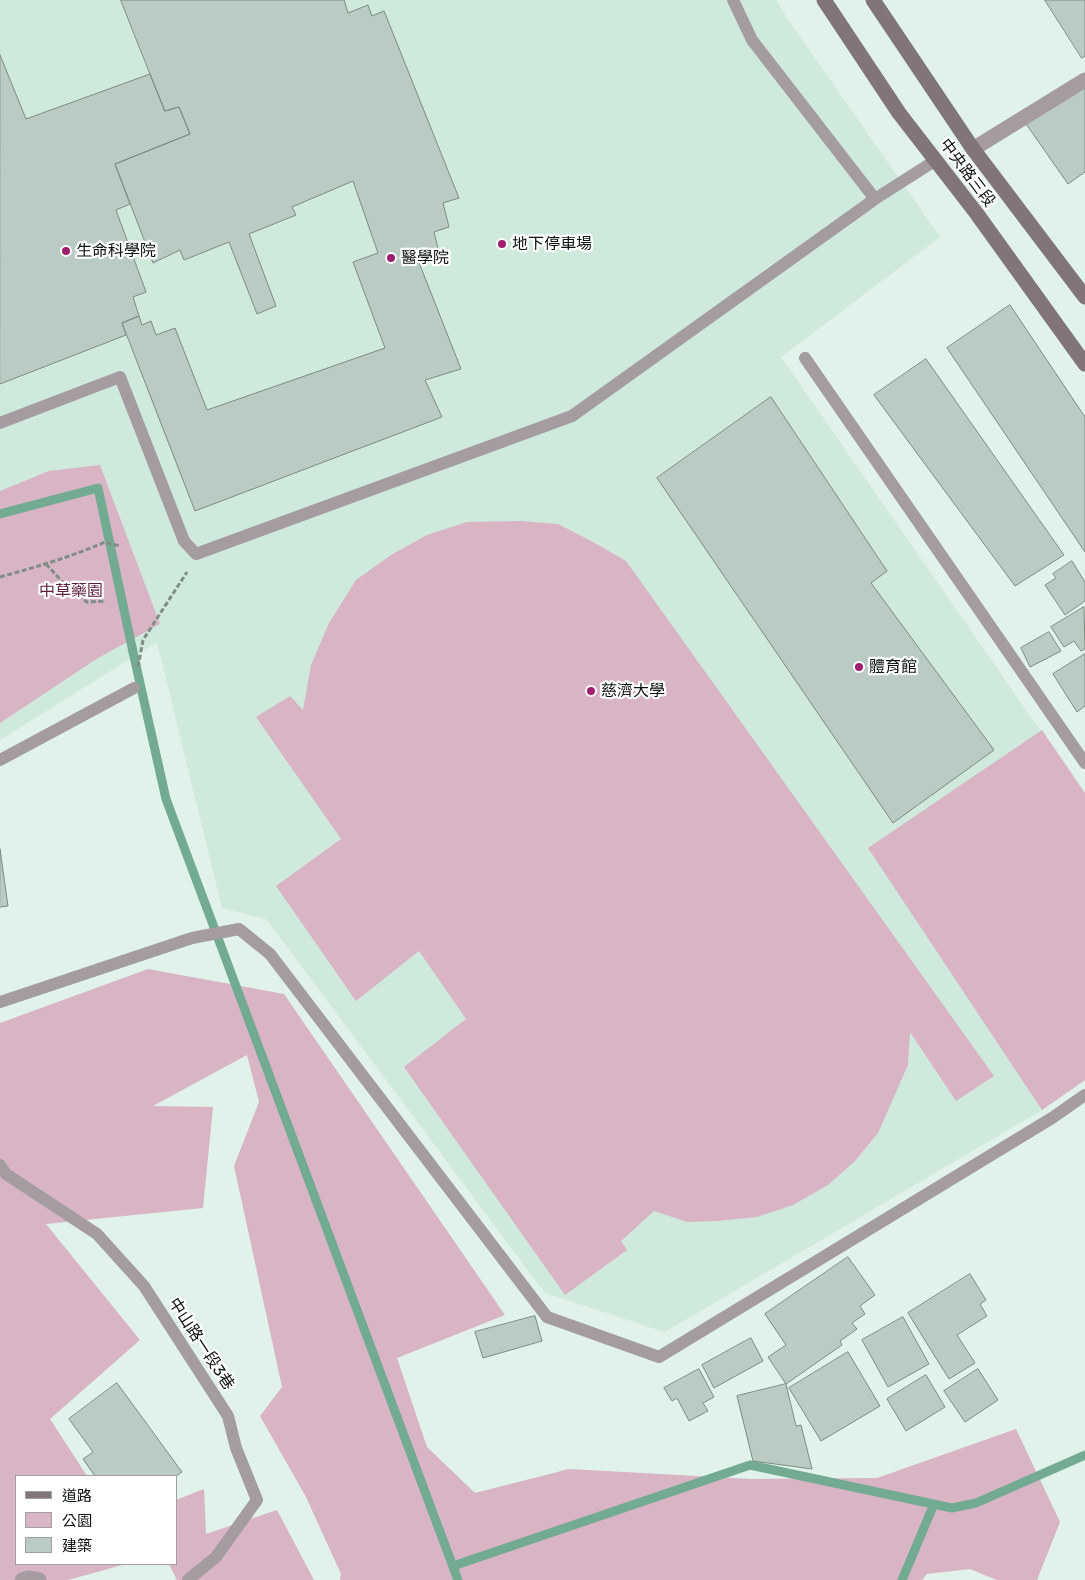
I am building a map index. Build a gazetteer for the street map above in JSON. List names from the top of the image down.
{
  "streets": {
    "street": ["中央路三段"],
    "lane": ["中山路一段3巷"]
  },
  "parks": ["中草藥園"],
  "places": [
    "地下停車場",
    "生命科學院",
    "醫學院",
    "體育館",
    "慈濟大學"
  ],
  "legend": ["道路", "公園", "建築"]
}
